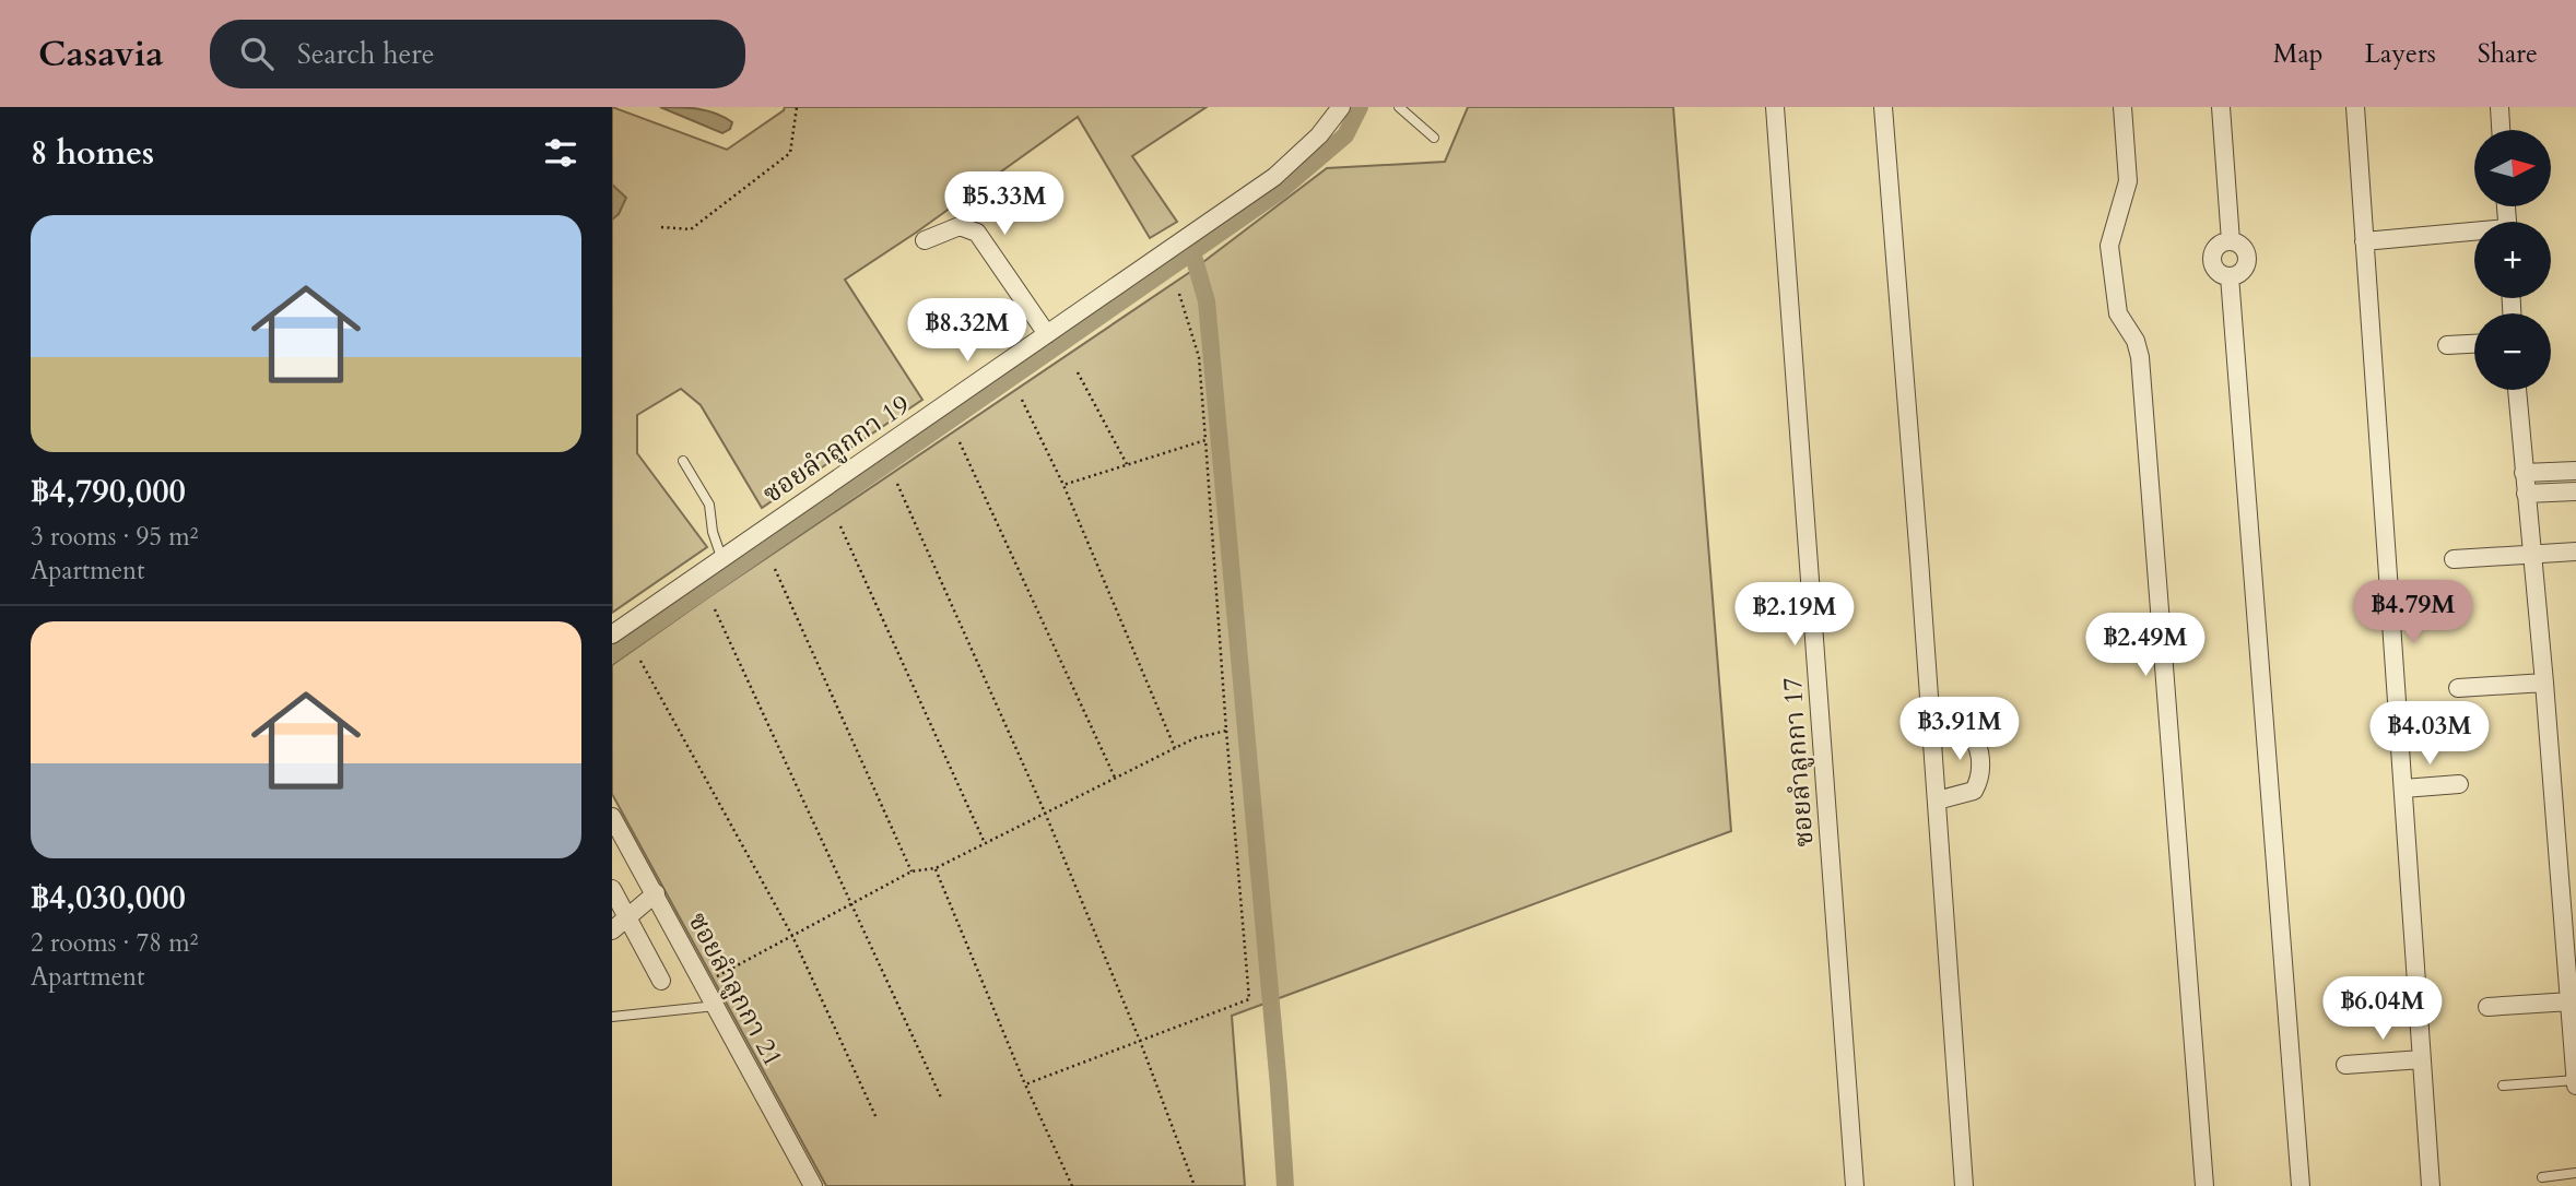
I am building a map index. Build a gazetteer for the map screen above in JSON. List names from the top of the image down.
{
  "streets": {
    "street": ["ซอยลำลูกกา 19", "ซอยลำลูกกา 17", "ซอยลำลูกกา 21"]
  },
  "north": "right",
  "page": {
    "header": "Casavia",
    "search": "Search here",
    "nav": ["Map", "Layers", "Share"],
    "heading": "8 homes",
    "map_buttons": ["+", "−"],
    "price": [
      "฿5.33M",
      "฿8.32M",
      "฿4.79M",
      "฿2.19M",
      "฿2.49M",
      "฿3.91M",
      "฿4.03M",
      "฿6.04M"
    ],
    "list": [
      {
        "name": "฿4,790,000",
        "note": "3 rooms · 95 m² · Apartment"
      },
      {
        "name": "฿4,030,000",
        "note": "2 rooms · 78 m² · Apartment"
      }
    ]
  }
}
